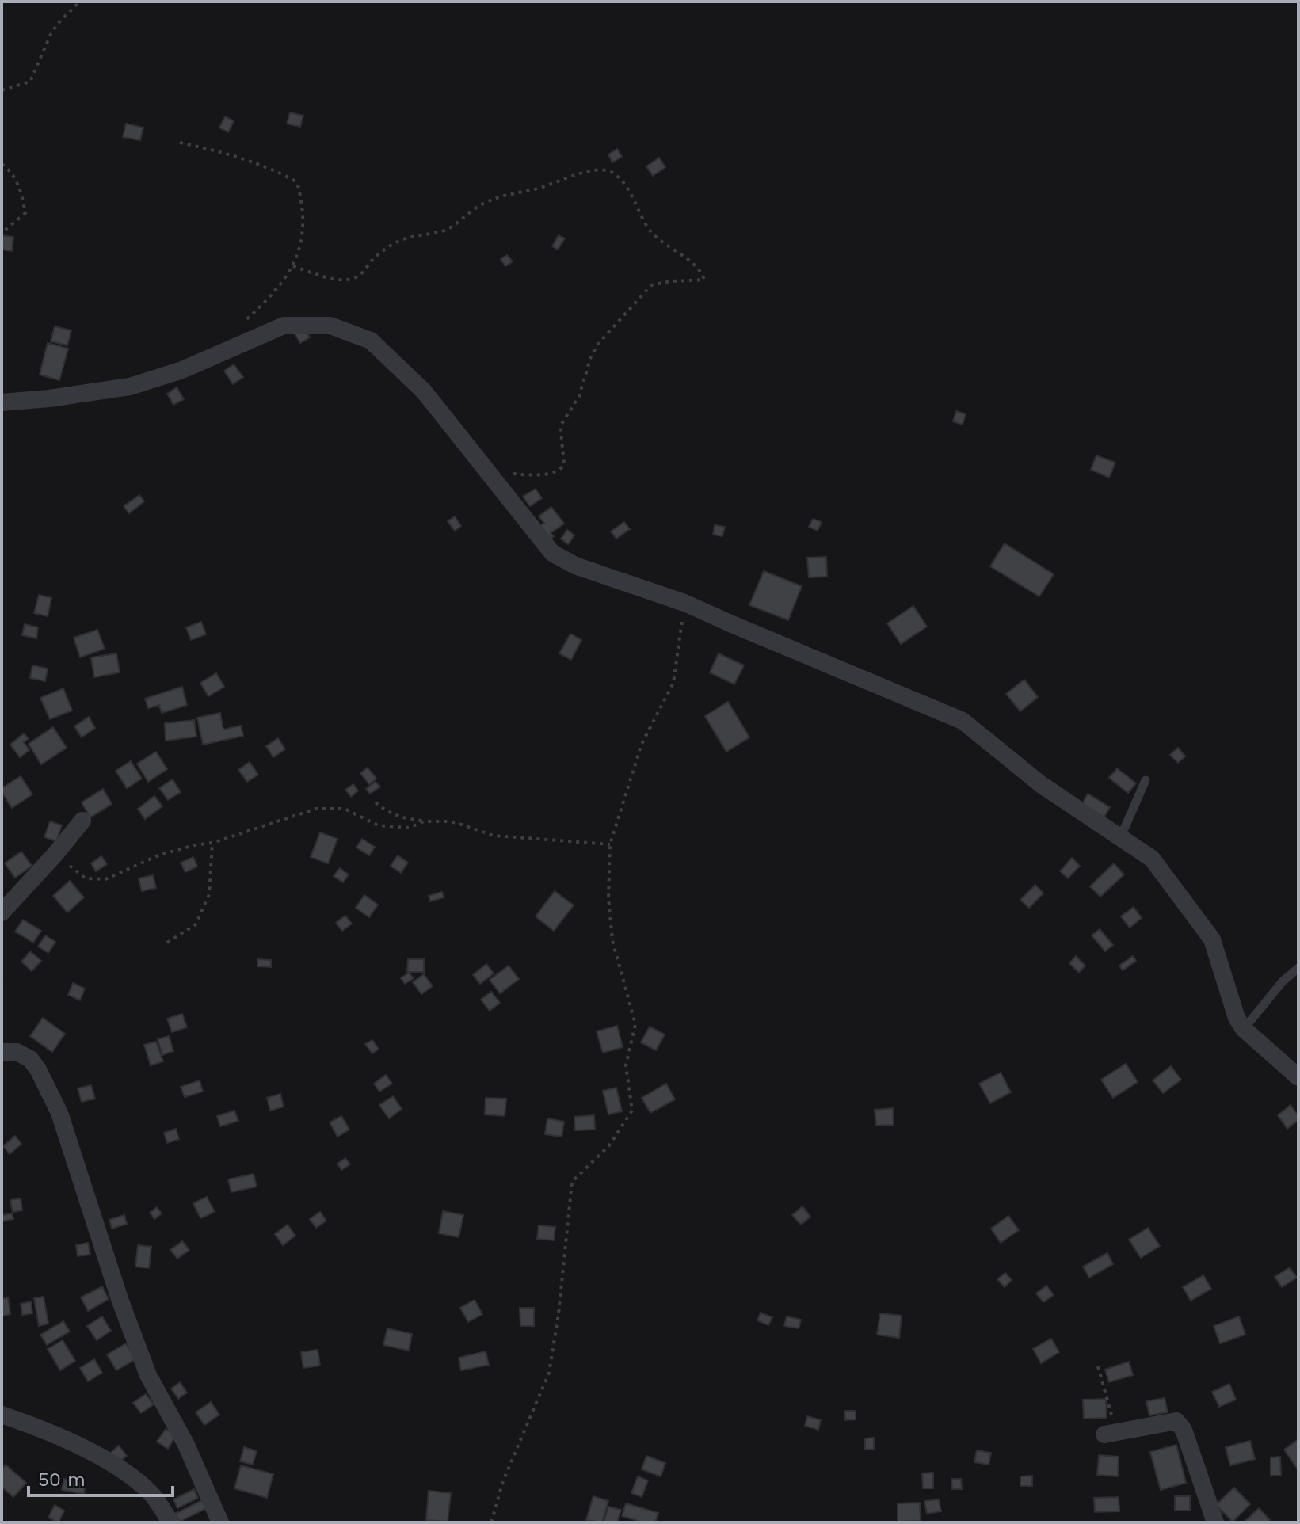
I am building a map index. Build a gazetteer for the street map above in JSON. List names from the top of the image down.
{
  "scale_bar": "50 m"
}
